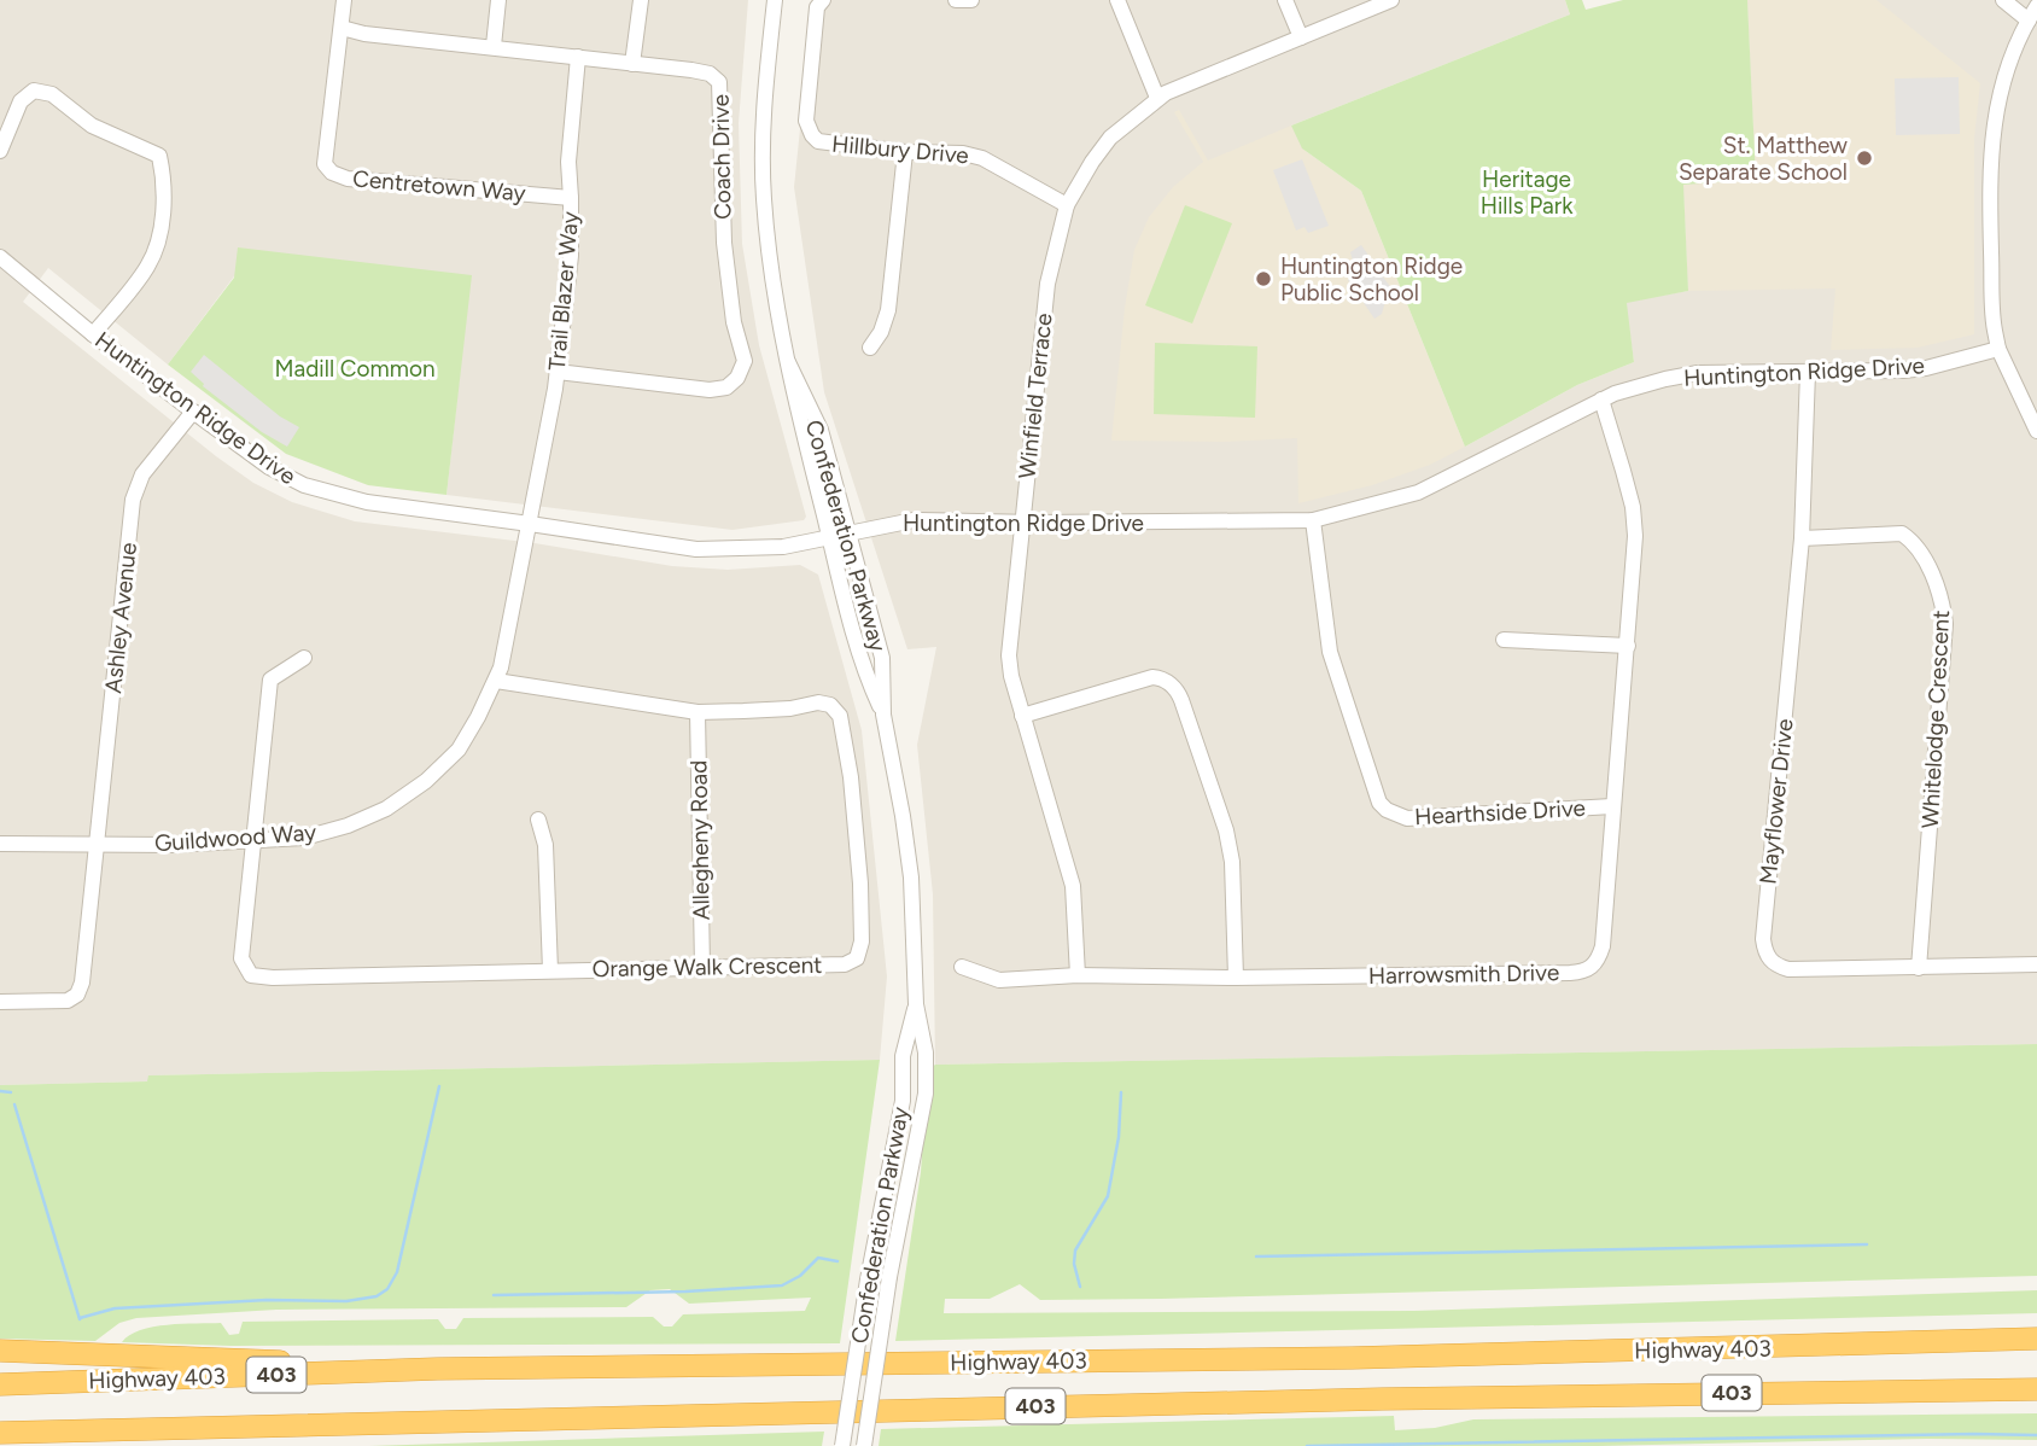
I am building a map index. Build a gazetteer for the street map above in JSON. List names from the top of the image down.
{
  "streets": {
    "highway": ["Highway 403", "403"],
    "street": [
      "Hillbury Drive",
      "Coach Drive",
      "Centretown Way",
      "Trail Blazer Way",
      "Huntington Ridge Drive",
      "Winfield Terrace",
      "Confederation Parkway",
      "Ashley Avenue",
      "Whitelodge Crescent",
      "Mayflower Drive",
      "Hearthside Drive",
      "Guildwood Way",
      "Allegheny Road",
      "Orange Walk Crescent",
      "Harrowsmith Drive"
    ]
  },
  "crossings": [
    ["Hillbury Drive", "Winfield Terrace"],
    ["Coach Drive", "Centretown Way"],
    ["Coach Drive", "Trail Blazer Way"],
    ["Centretown Way", "Trail Blazer Way"],
    ["Trail Blazer Way", "Huntington Ridge Drive"],
    ["Trail Blazer Way", "Guildwood Way"],
    ["Huntington Ridge Drive", "Winfield Terrace"],
    ["Huntington Ridge Drive", "Confederation Parkway"],
    ["Huntington Ridge Drive", "Ashley Avenue"],
    ["Huntington Ridge Drive", "Mayflower Drive"],
    ["Huntington Ridge Drive", "Hearthside Drive"],
    ["Huntington Ridge Drive", "Guildwood Way"],
    ["Huntington Ridge Drive", "Harrowsmith Drive"],
    ["Winfield Terrace", "Harrowsmith Drive"],
    ["Ashley Avenue", "Guildwood Way"],
    ["Whitelodge Crescent", "Mayflower Drive"],
    ["Hearthside Drive", "Harrowsmith Drive"],
    ["Guildwood Way", "Orange Walk Crescent"],
    ["Allegheny Road", "Orange Walk Crescent"]
  ],
  "parks": ["Heritage Hills Park", "Madill Common"],
  "places": ["St. Matthew Separate School", "Huntington Ridge Public School"]
}
